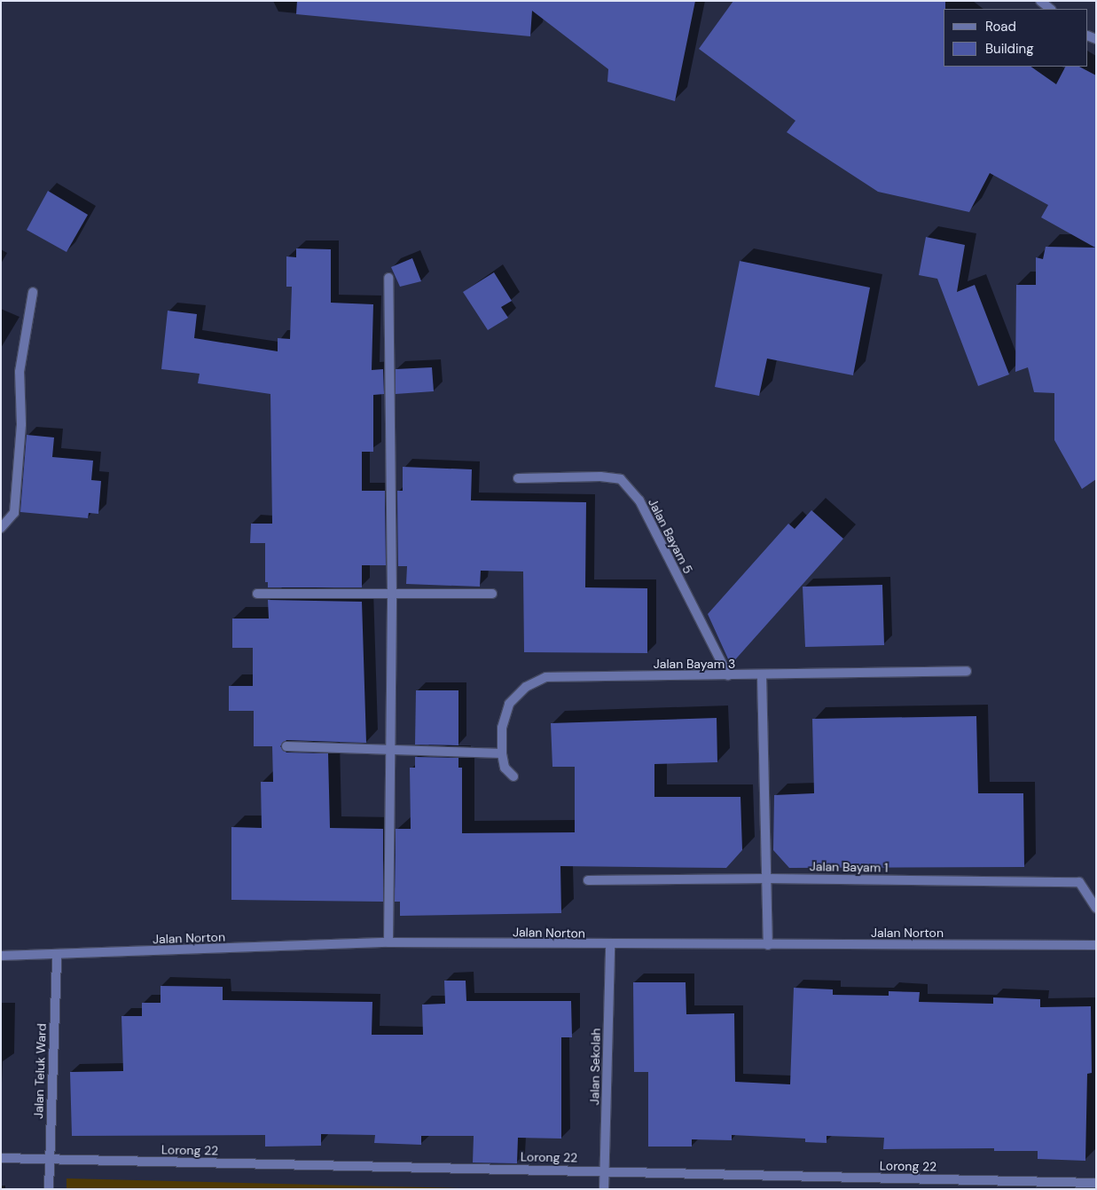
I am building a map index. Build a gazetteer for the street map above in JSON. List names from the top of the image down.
{
  "streets": {
    "street": [
      "Jalan Bayam 5",
      "Jalan Bayam 3",
      "Jalan Bayam 1",
      "Jalan Norton",
      "Jalan Sekolah",
      "Jalan Teluk Ward",
      "Lorong 22"
    ]
  },
  "crossings": [
    ["Jalan Bayam 5", "Jalan Bayam 3"],
    ["Jalan Norton", "Jalan Sekolah"],
    ["Jalan Norton", "Jalan Teluk Ward"],
    ["Jalan Sekolah", "Lorong 22"],
    ["Jalan Teluk Ward", "Lorong 22"]
  ],
  "legend": ["Road", "Building"]
}
